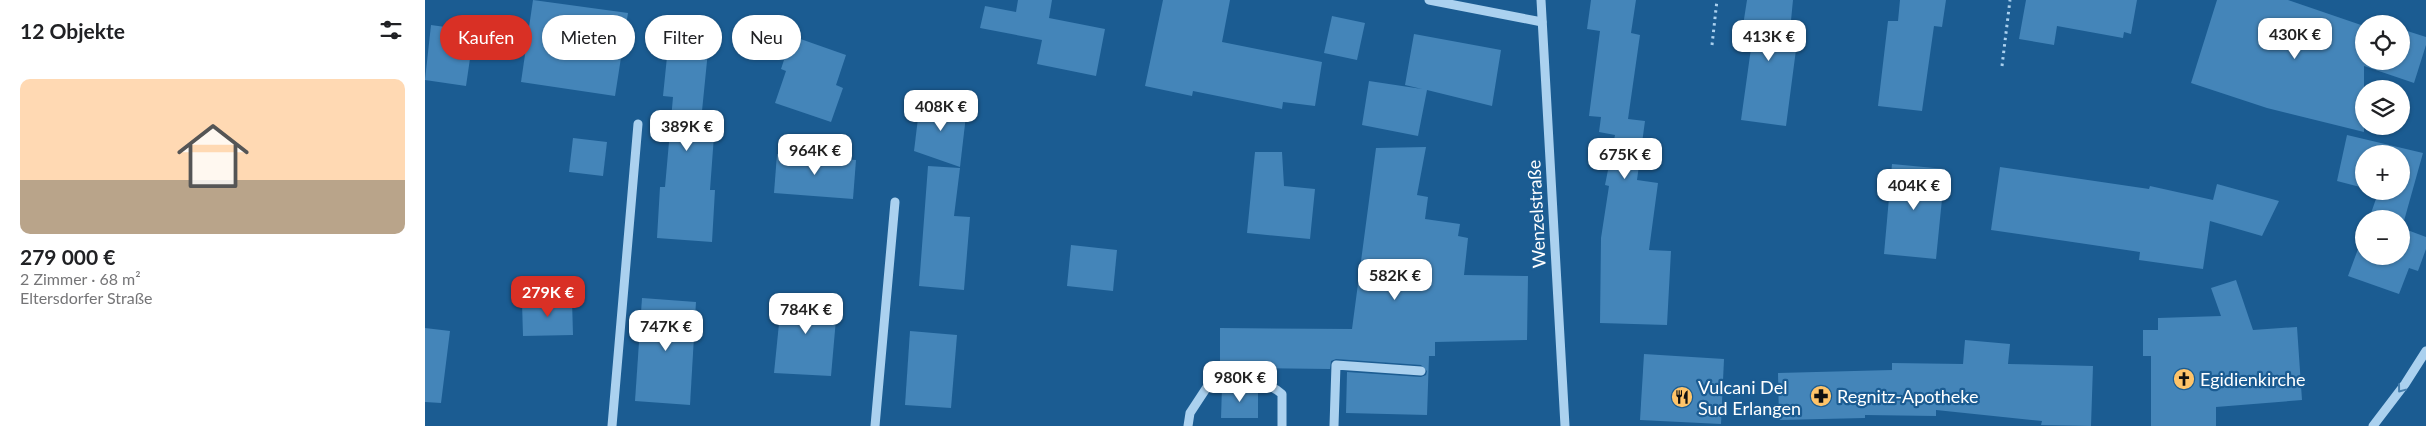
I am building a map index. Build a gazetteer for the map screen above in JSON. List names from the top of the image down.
{
  "streets": {
    "street": ["Wenzelstraße"]
  },
  "places": {
    "church": ["Egidienkirche"],
    "pharmacy": ["Regnitz-Apotheke"],
    "restaurant": ["Vulcani Del Sud Erlangen"]
  },
  "page": {
    "heading": "12 Objekte",
    "map_buttons": ["+", "−"],
    "chip": [
      "Kaufen",
      "Mieten",
      "Filter",
      "Neu"
    ],
    "price": [
      "430K €",
      "413K €",
      "408K €",
      "389K €",
      "964K €",
      "675K €",
      "404K €",
      "582K €",
      "279K €",
      "784K €",
      "747K €",
      "980K €"
    ],
    "list": [
      {
        "name": "279 000 €",
        "note": "2 Zimmer · 68 m² · Eltersdorfer Straße"
      }
    ]
  }
}
